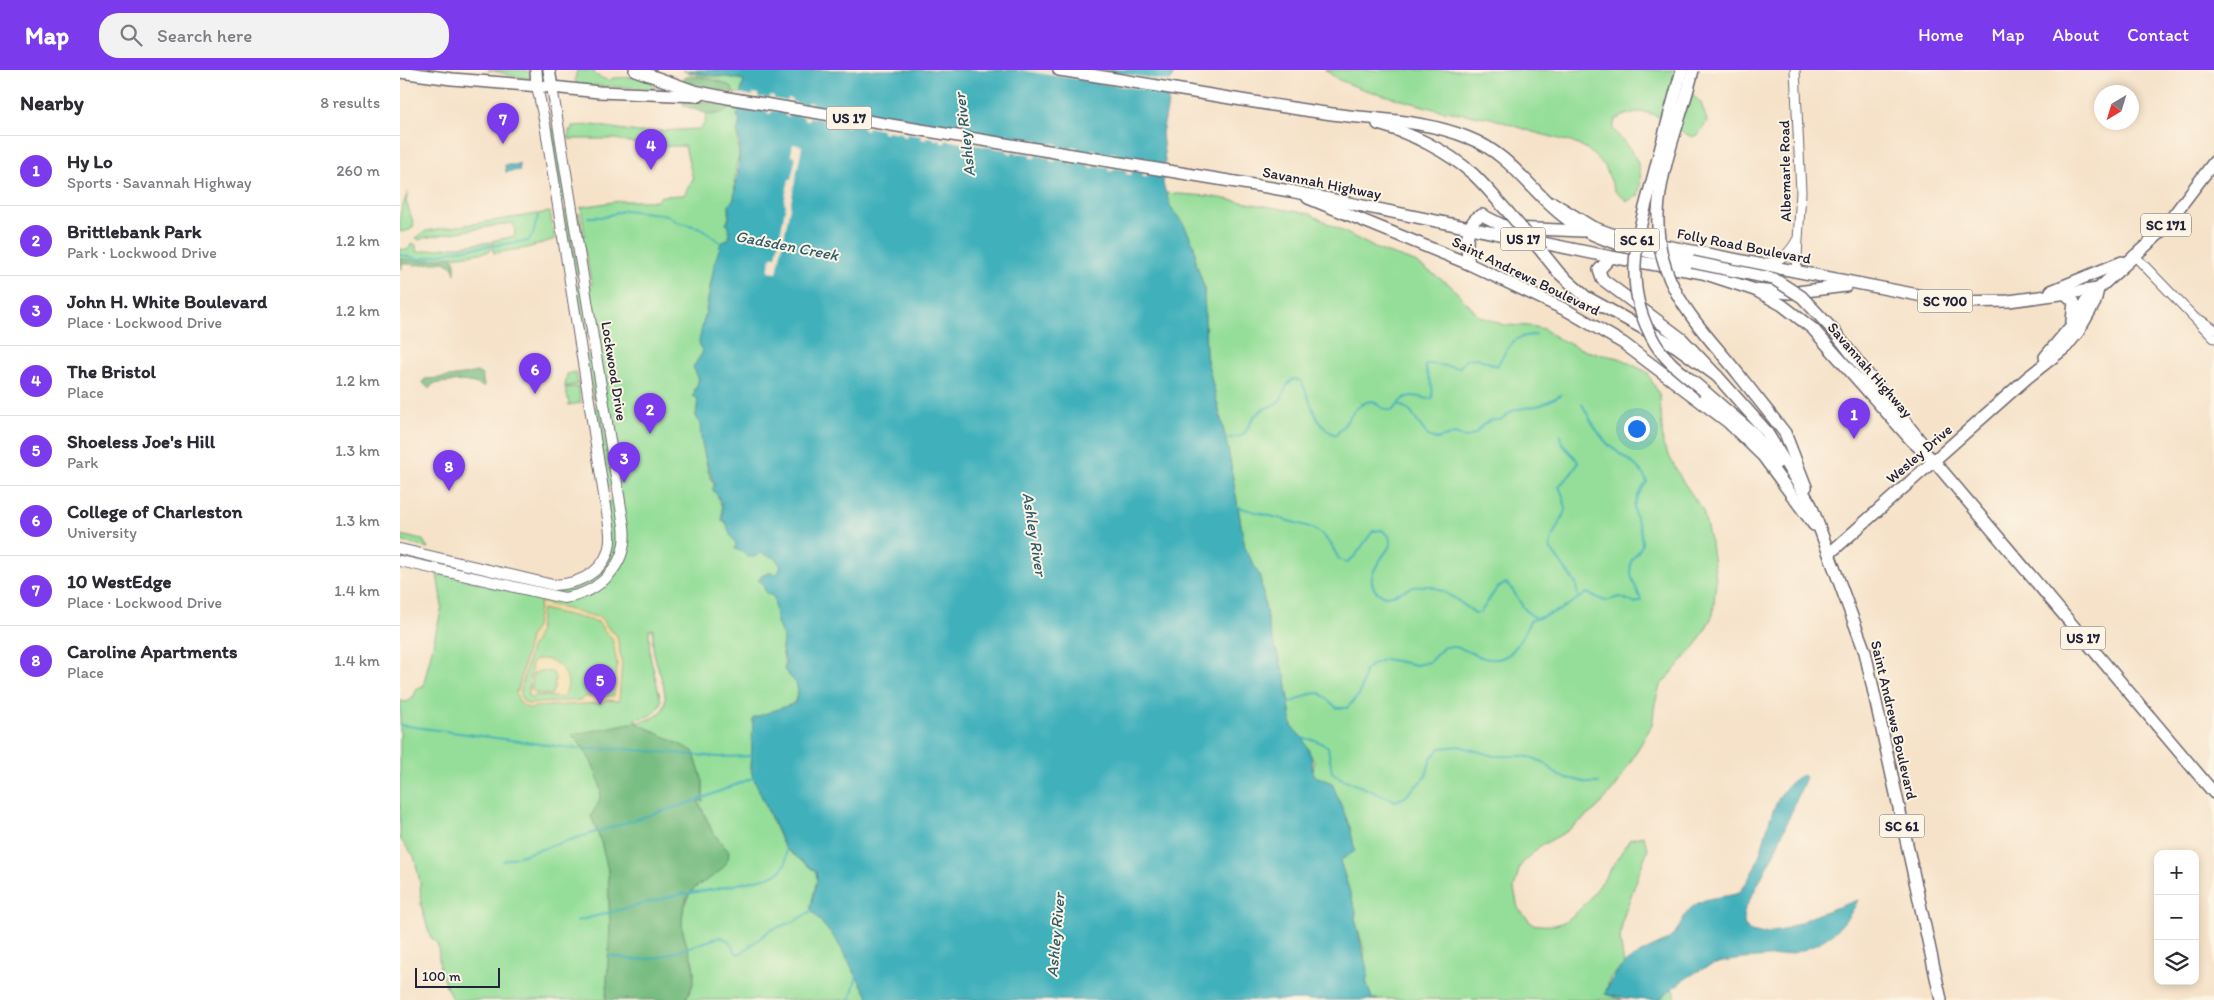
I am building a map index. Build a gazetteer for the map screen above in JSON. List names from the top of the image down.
{
  "streets": {
    "main road": [
      "US 17",
      "Savannah Highway",
      "SC 171",
      "SC 61",
      "Folly Road Boulevard",
      "Saint Andrews Boulevard",
      "SC 700",
      "Lockwood Drive",
      "Wesley Drive"
    ],
    "street": ["Albemarle Road"]
  },
  "crossings": [
    ["Albemarle Road", "Folly Road Boulevard"],
    ["Savannah Highway", "Folly Road Boulevard"],
    ["Savannah Highway", "Saint Andrews Boulevard"],
    ["Savannah Highway", "Wesley Drive"],
    ["SC 61", "Saint Andrews Boulevard"],
    ["Folly Road Boulevard", "Wesley Drive"],
    ["Saint Andrews Boulevard", "Wesley Drive"]
  ],
  "water": ["Ashley River", "Gadsden Creek"],
  "scale_bar": "100 m",
  "north": "bottom left",
  "page": {
    "header": "Map",
    "search": "Search here",
    "nav": [
      "Home",
      "Map",
      "About",
      "Contact"
    ],
    "heading": ["Nearby", "8 results"],
    "pins": [
      "7",
      "4",
      "6",
      "2",
      "1",
      "3",
      "8",
      "5"
    ],
    "list": [
      {
        "mark": "1",
        "name": "Hy Lo",
        "note": "Sports · Savannah Highway",
        "value": "260 m"
      },
      {
        "mark": "2",
        "name": "Brittlebank Park",
        "note": "Park · Lockwood Drive",
        "value": "1.2 km"
      },
      {
        "mark": "3",
        "name": "John H. White Boulevard",
        "note": "Place · Lockwood Drive",
        "value": "1.2 km"
      },
      {
        "mark": "4",
        "name": "The Bristol",
        "note": "Place",
        "value": "1.2 km"
      },
      {
        "mark": "5",
        "name": "Shoeless Joe's Hill",
        "note": "Park",
        "value": "1.3 km"
      },
      {
        "mark": "6",
        "name": "College of Charleston",
        "note": "University",
        "value": "1.3 km"
      },
      {
        "mark": "7",
        "name": "10 WestEdge",
        "note": "Place · Lockwood Drive",
        "value": "1.4 km"
      },
      {
        "mark": "8",
        "name": "Caroline Apartments",
        "note": "Place",
        "value": "1.4 km"
      }
    ],
    "map_buttons": ["+", "−"],
    "scale": "100 m"
  }
}
